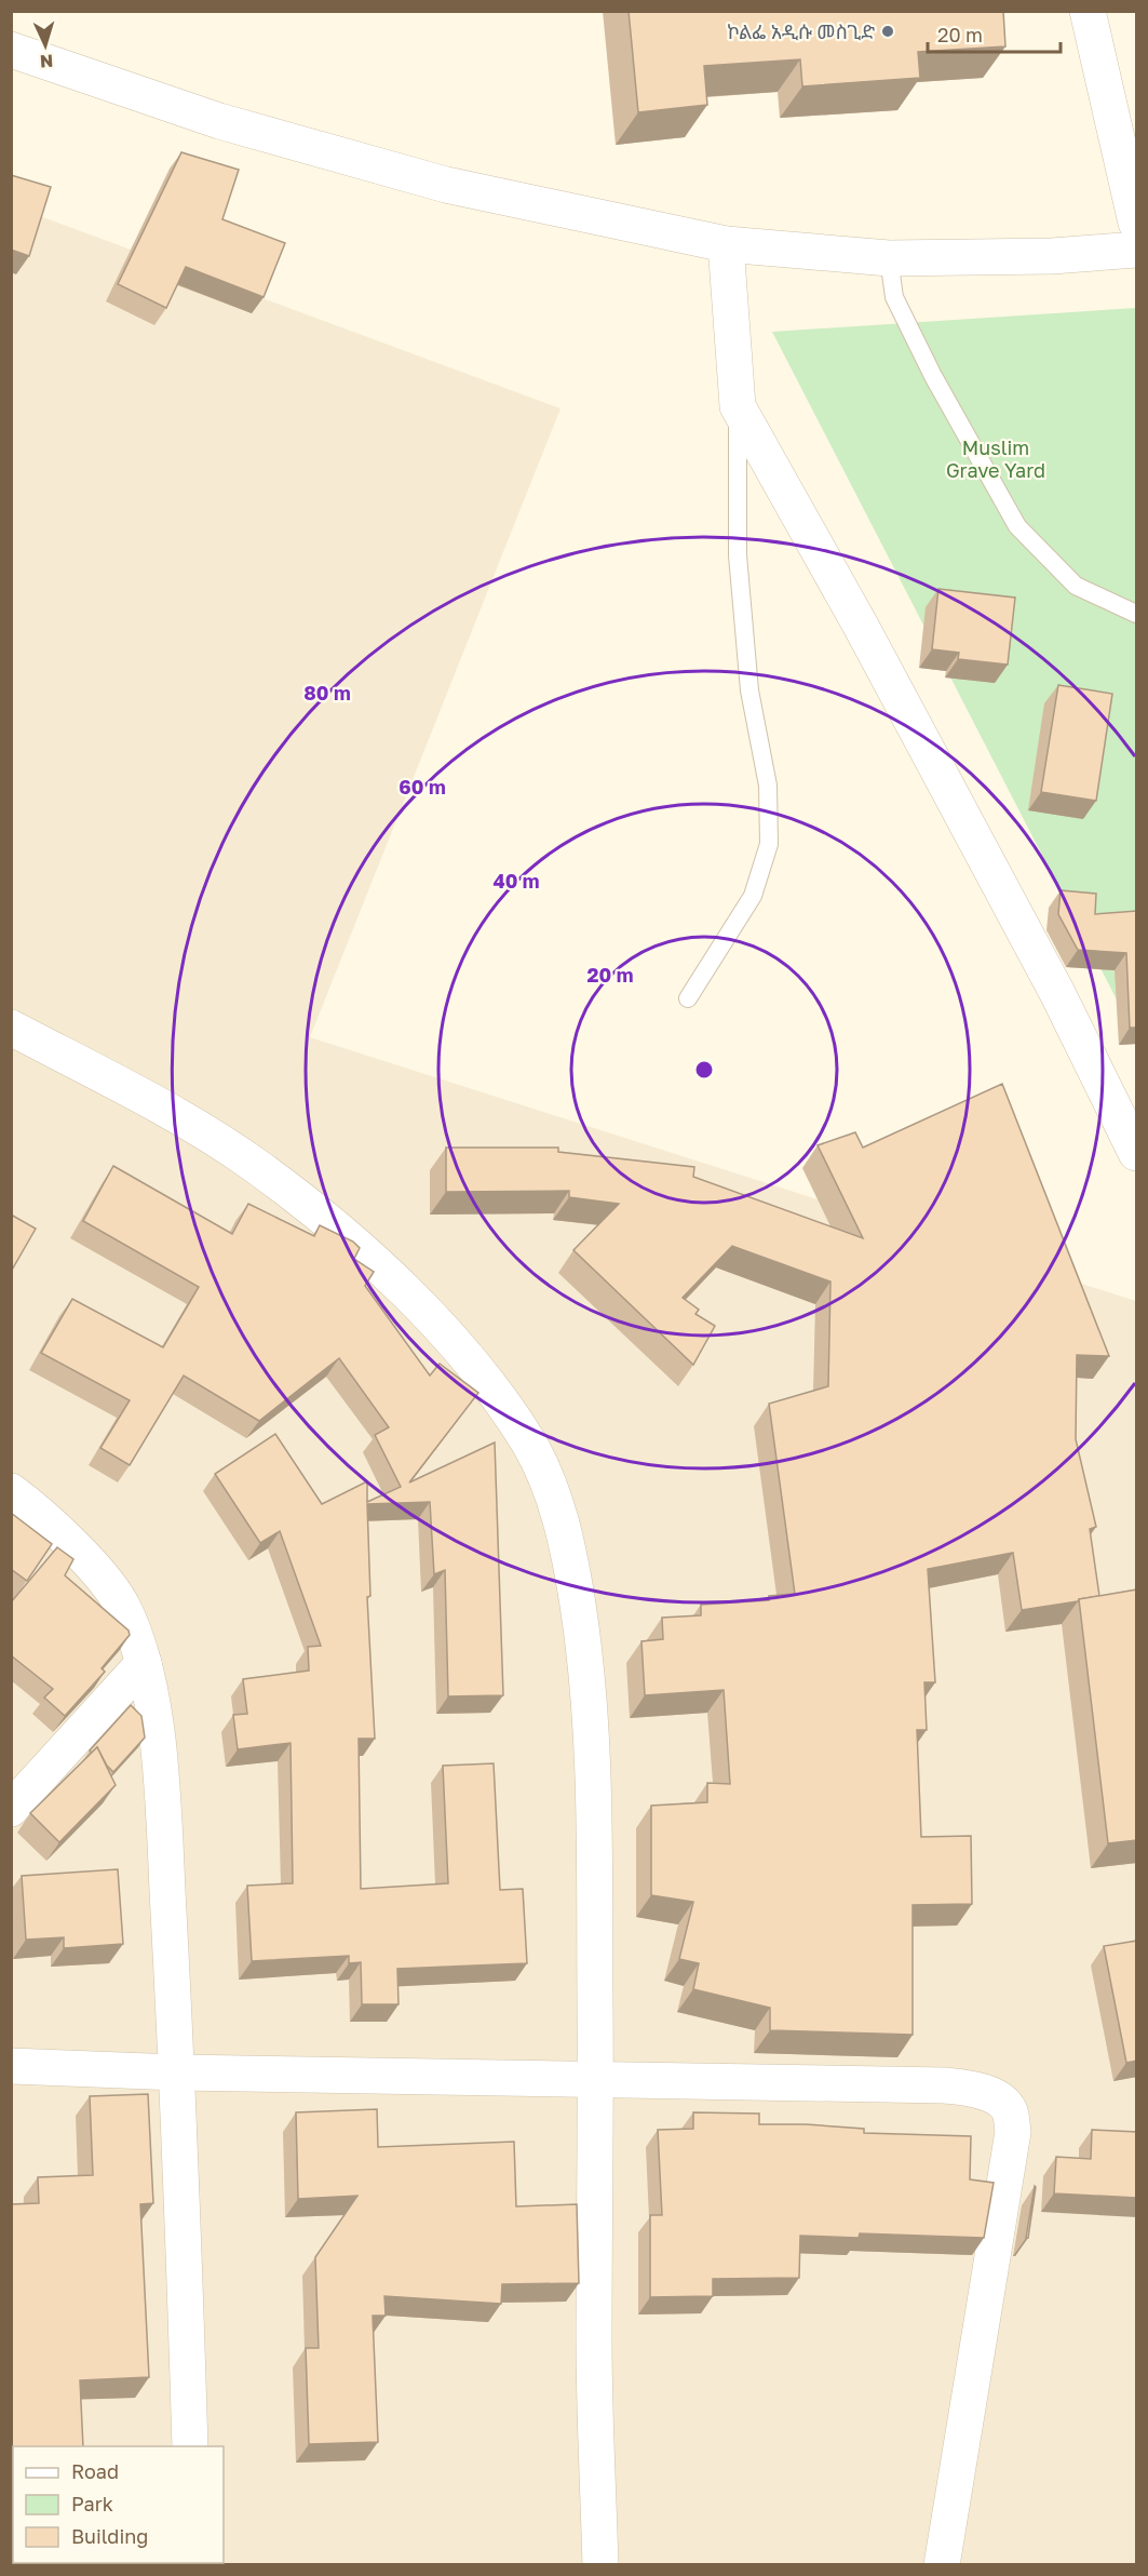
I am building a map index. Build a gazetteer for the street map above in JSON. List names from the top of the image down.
{
  "parks": ["Muslim Grave Yard"],
  "places": ["ኮልፌ አዲሱ መስጊድ"],
  "legend": ["Road", "Park", "Building"],
  "scale_bar": "20 m",
  "north": "bottom",
  "rings": [
    "80 m",
    "60 m",
    "40 m",
    "20 m"
  ]
}
